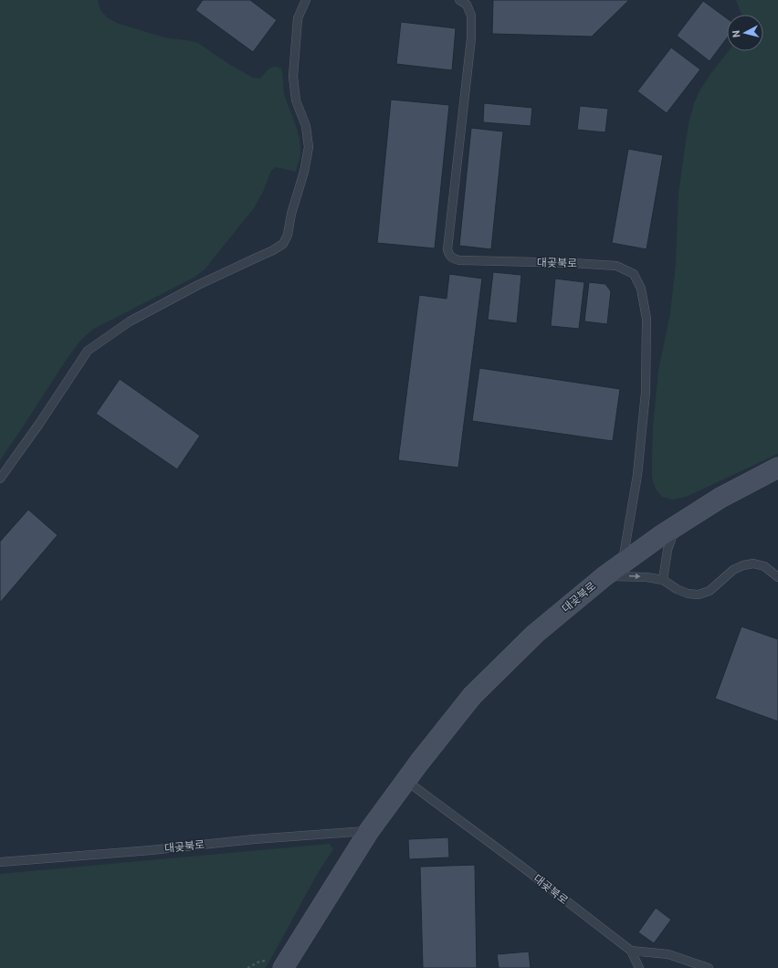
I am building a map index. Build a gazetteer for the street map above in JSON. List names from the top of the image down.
{
  "streets": {
    "street": ["대곶북로"]
  },
  "north": "left"
}
